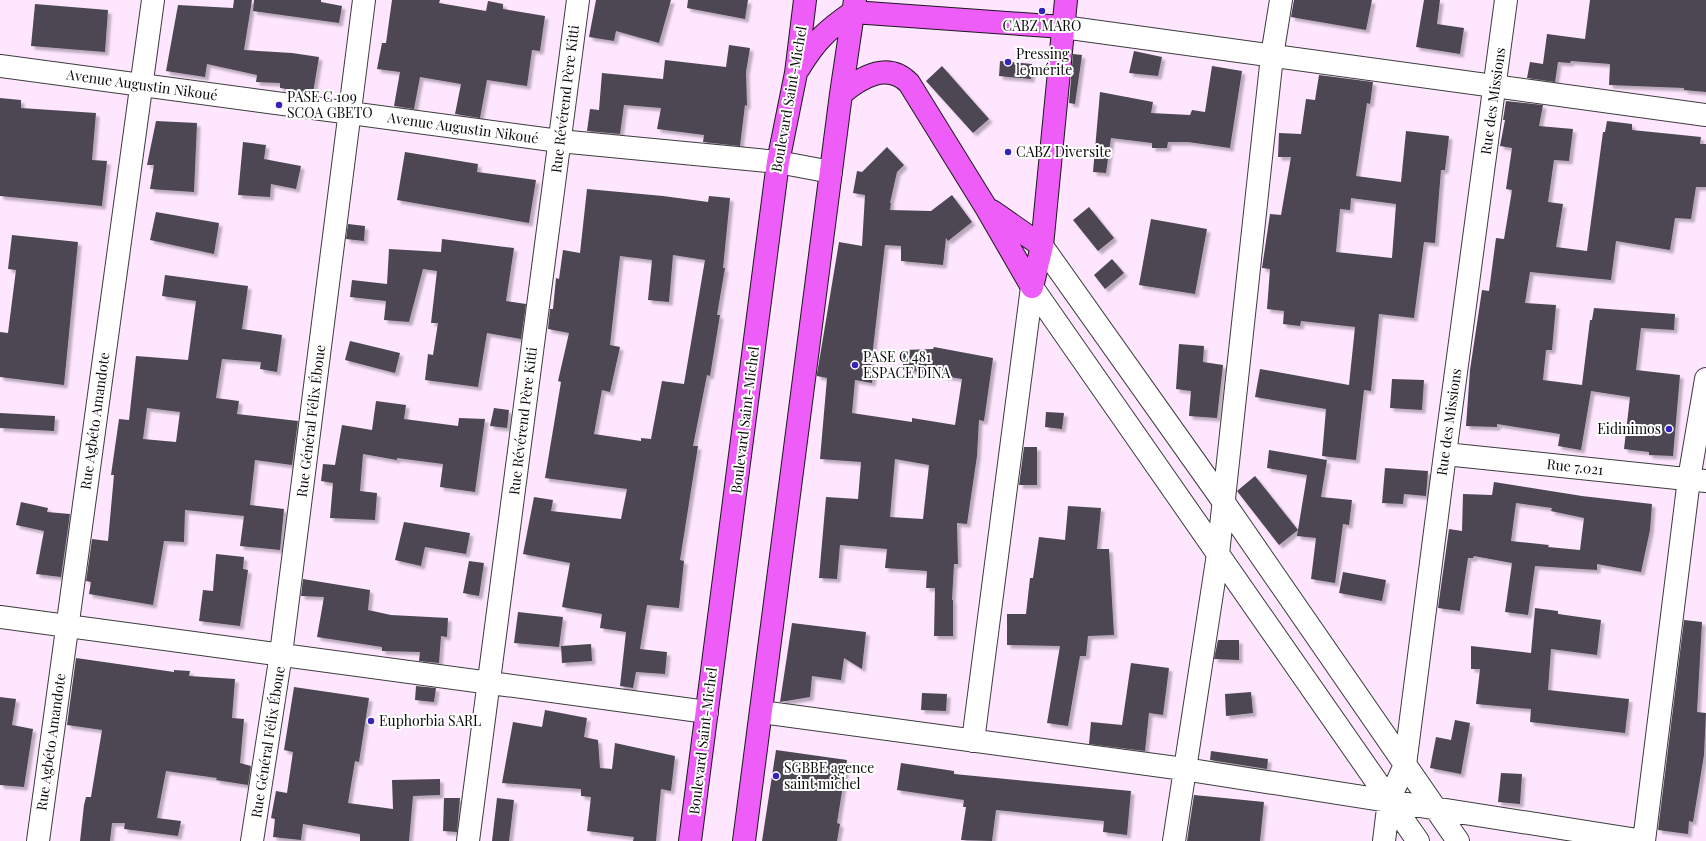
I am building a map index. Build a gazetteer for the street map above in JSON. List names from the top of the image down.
{
  "streets": {
    "main road": ["Boulevard Saint-Michel"],
    "street": [
      "Avenue Augustin Nikoué",
      "Rue Révérend Père Kitti",
      "Rue des Missions",
      "Rue Agbéto Amandote",
      "Rue Général Félix Éboue",
      "Rue 7.021"
    ]
  },
  "crossings": [
    ["Avenue Augustin Nikoué", "Rue Révérend Père Kitti"],
    ["Avenue Augustin Nikoué", "Boulevard Saint-Michel"],
    ["Avenue Augustin Nikoué", "Rue Agbéto Amandote"],
    ["Avenue Augustin Nikoué", "Rue Général Félix Éboue"],
    ["Rue des Missions", "Rue 7.021"]
  ],
  "places": [
    "CABZ MARO",
    "Pressing le mérite",
    "PASE C 109 SCOA GBETO",
    "CABZ Diversite",
    "PASE C 481 ESPACE DINA",
    "Eidinimos",
    "Euphorbia SARL",
    "SGBBE agence saint michel"
  ]
}
